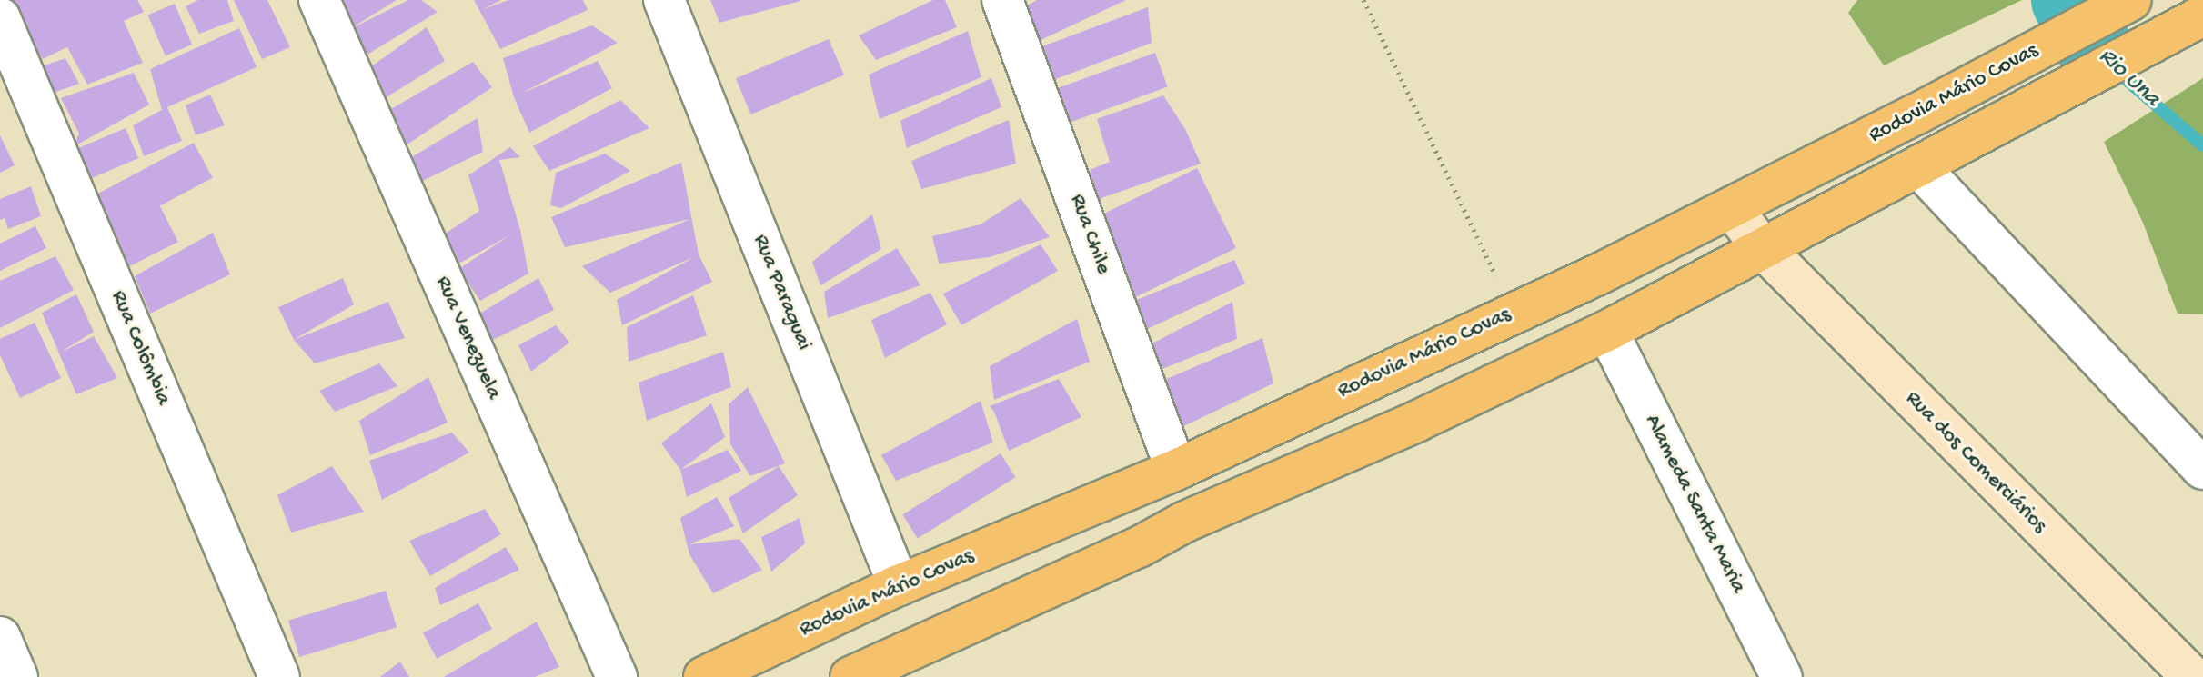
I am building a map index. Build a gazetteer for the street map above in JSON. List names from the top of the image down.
{
  "streets": {
    "main road": ["Rodovia Mário Covas", "Rua dos Comerciários"],
    "street": [
      "Rua Chile",
      "Rua Paraguai",
      "Rua Venezuela",
      "Rua Colômbia",
      "Alameda Santa Maria"
    ]
  },
  "crossings": [
    ["Rodovia Mário Covas", "Rua Chile"],
    ["Rodovia Mário Covas", "Rua Paraguai"],
    ["Rodovia Mário Covas", "Rua dos Comerciários"]
  ],
  "water": ["Rio Una"]
}
